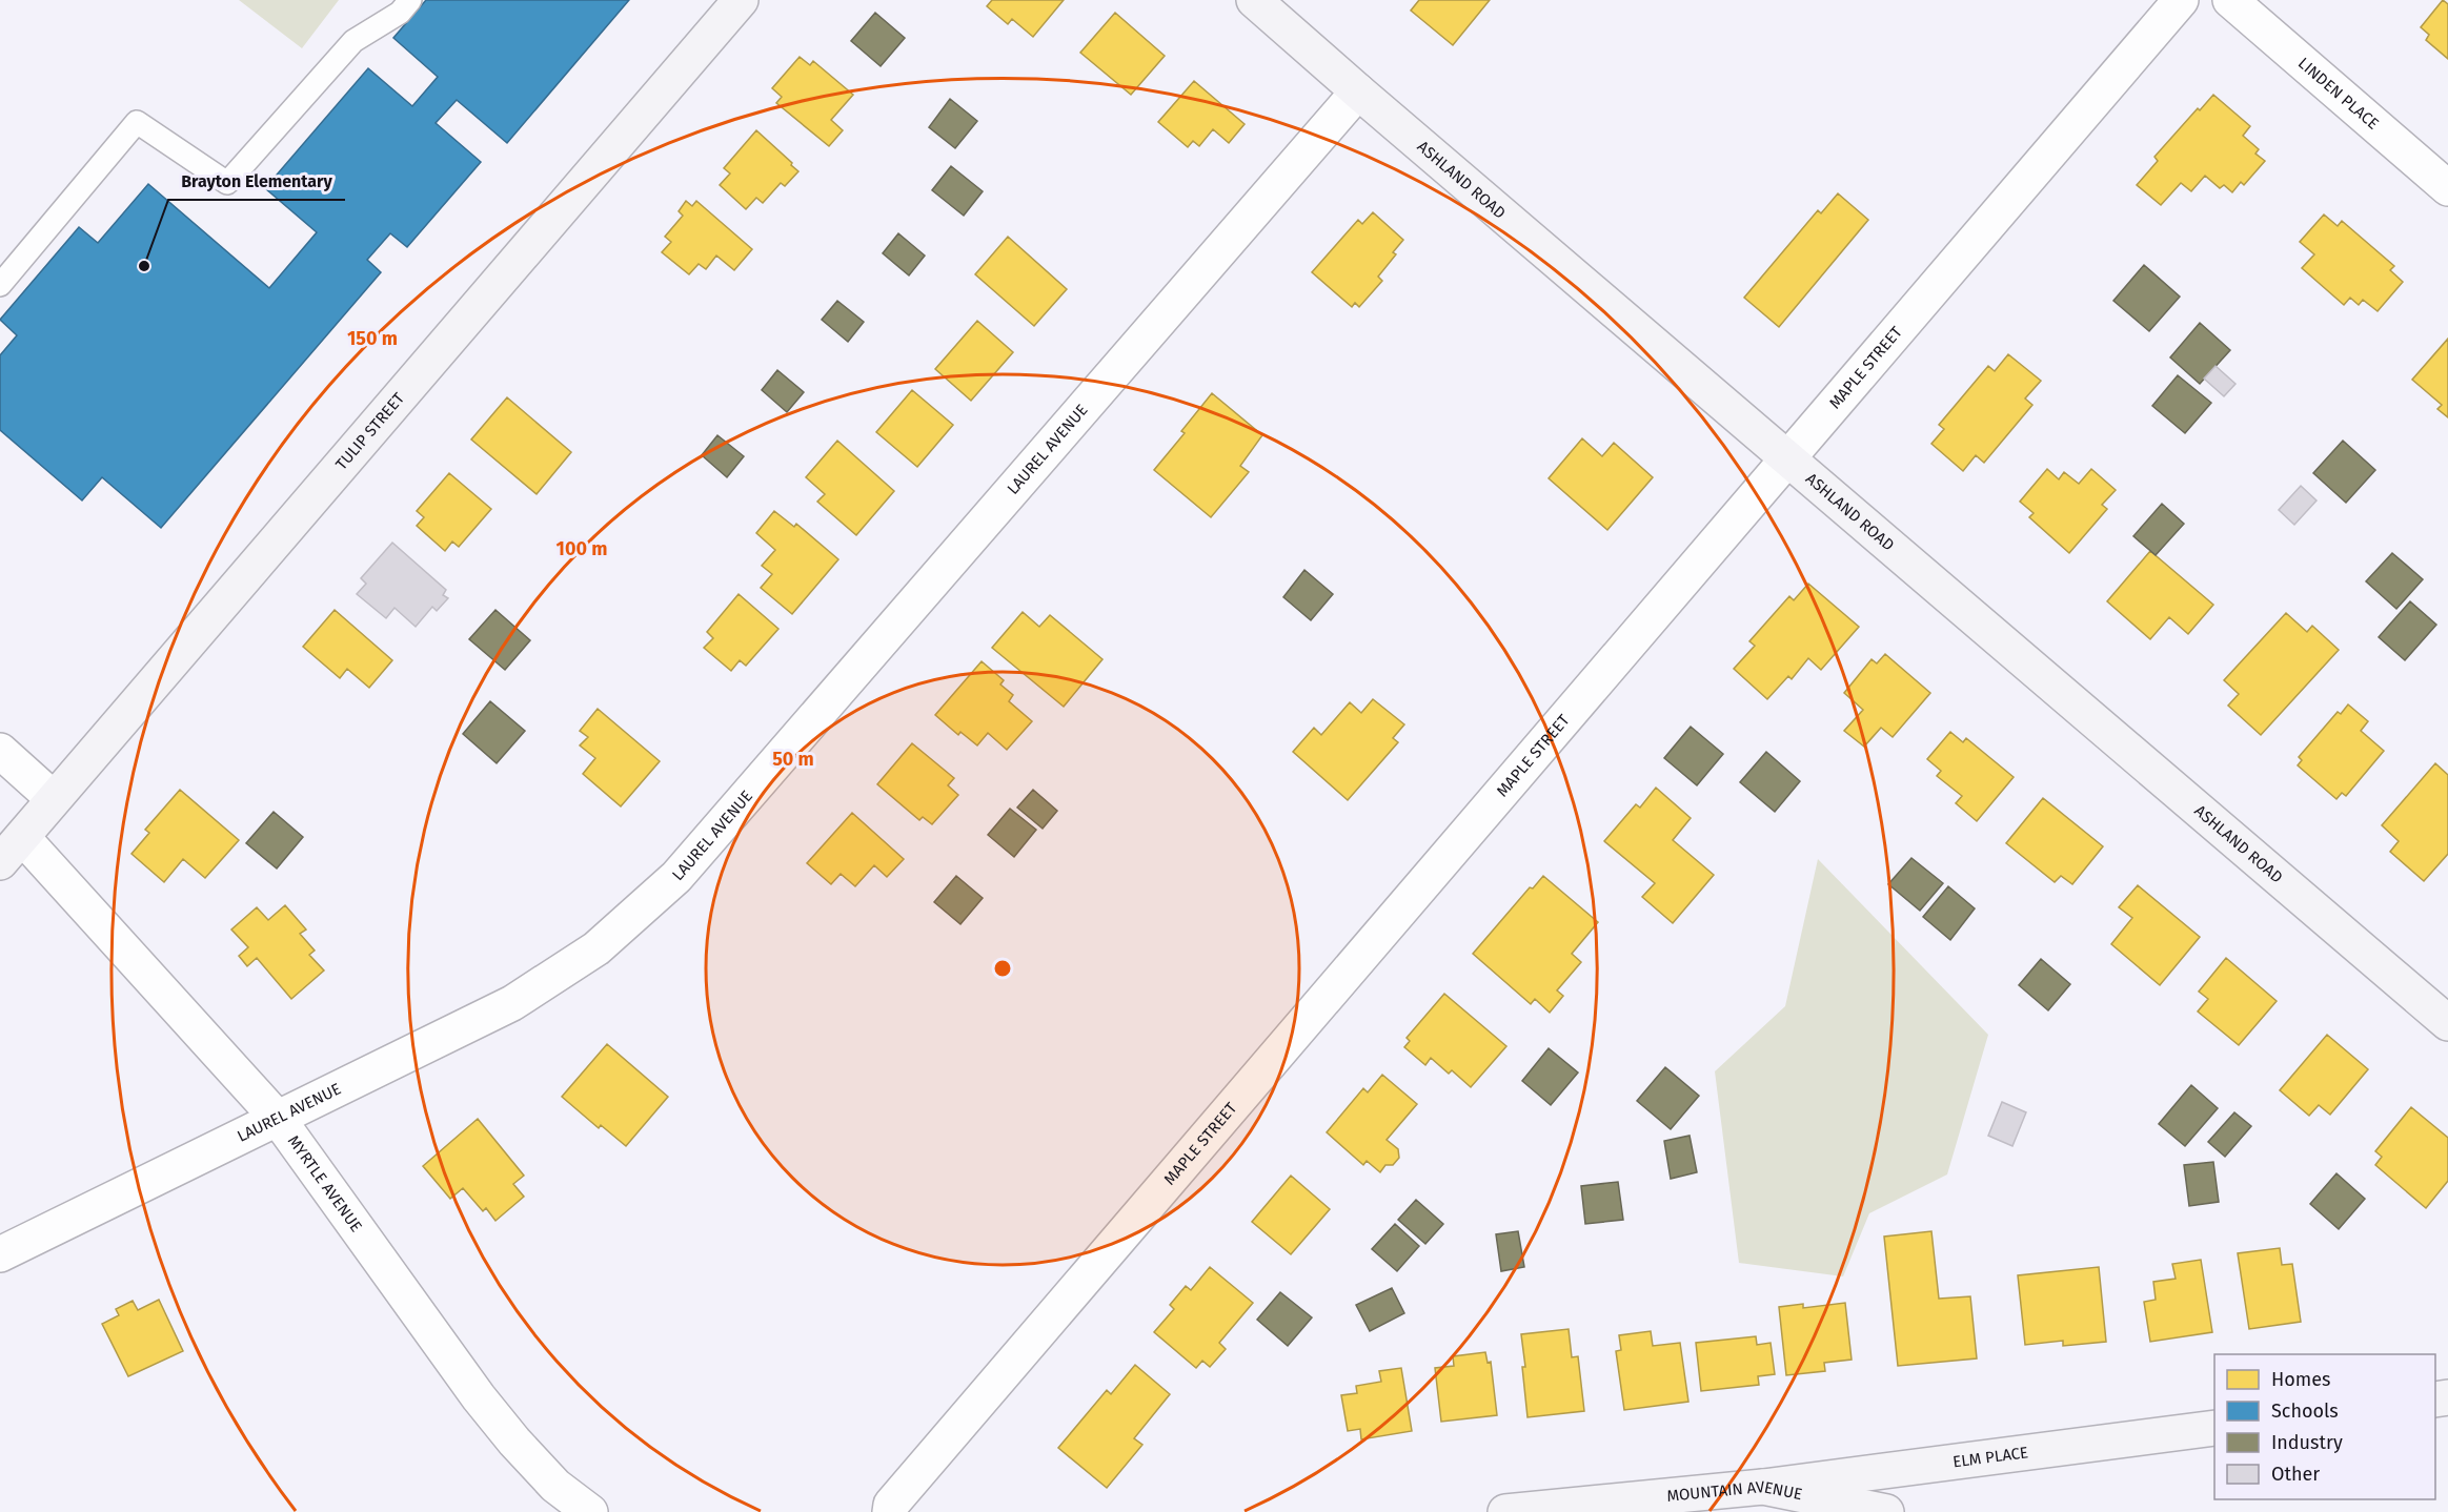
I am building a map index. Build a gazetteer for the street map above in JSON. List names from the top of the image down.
{
  "streets": {
    "street": [
      "LINDEN PLACE",
      "ASHLAND ROAD",
      "MAPLE STREET",
      "TULIP STREET",
      "LAUREL AVENUE",
      "MYRTLE AVENUE",
      "ELM PLACE",
      "MOUNTAIN AVENUE"
    ]
  },
  "crossings": [
    ["ASHLAND ROAD", "MAPLE STREET"],
    ["ASHLAND ROAD", "LAUREL AVENUE"],
    ["TULIP STREET", "MYRTLE AVENUE"],
    ["LAUREL AVENUE", "MYRTLE AVENUE"],
    ["ELM PLACE", "MOUNTAIN AVENUE"]
  ],
  "places": ["Brayton Elementary"],
  "legend": [
    "Homes",
    "Schools",
    "Industry",
    "Other"
  ],
  "rings": ["150 m", "100 m", "50 m"]
}
